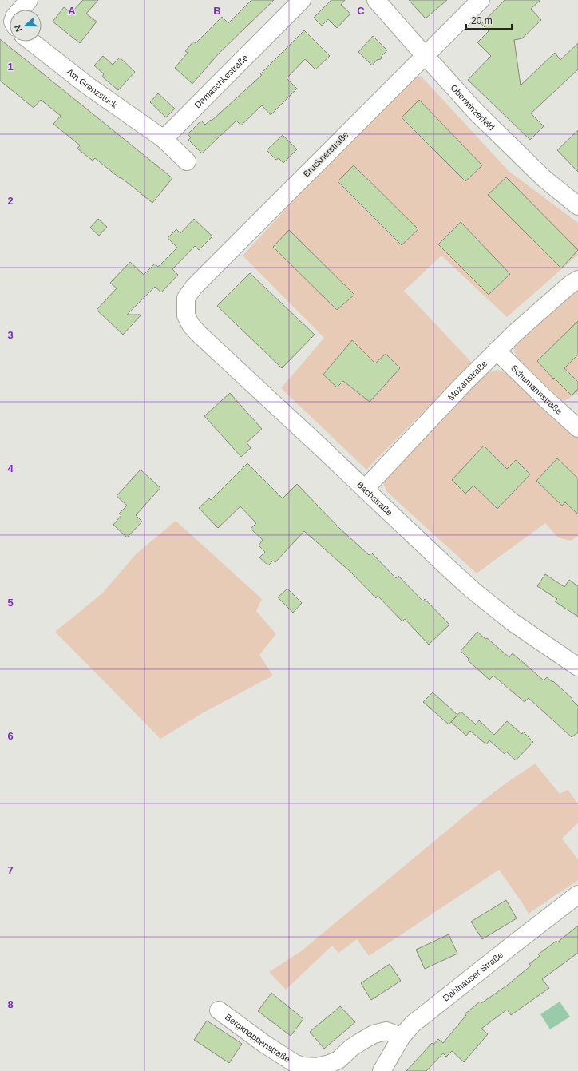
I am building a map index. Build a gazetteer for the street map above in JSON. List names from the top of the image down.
{
  "streets": {
    "street": [
      "Damaschkestraße",
      "Am Grenzstück",
      "Oberwinzerfeld",
      "Brucknerstraße",
      "Mozartstraße",
      "Schumannstraße",
      "Bachstraße",
      "Dahlhauser Straße",
      "Bergknappenstraße"
    ]
  },
  "crossings": [
    ["Damaschkestraße", "Am Grenzstück"],
    ["Oberwinzerfeld", "Brucknerstraße"],
    ["Brucknerstraße", "Bachstraße"],
    ["Mozartstraße", "Schumannstraße"],
    ["Mozartstraße", "Bachstraße"],
    ["Dahlhauser Straße", "Bergknappenstraße"]
  ],
  "scale_bar": "20 m",
  "north": "left",
  "grid": {
    "columns": ["A", "B", "C"],
    "rows": [
      "1",
      "2",
      "3",
      "4",
      "5",
      "6",
      "7",
      "8"
    ]
  }
}
